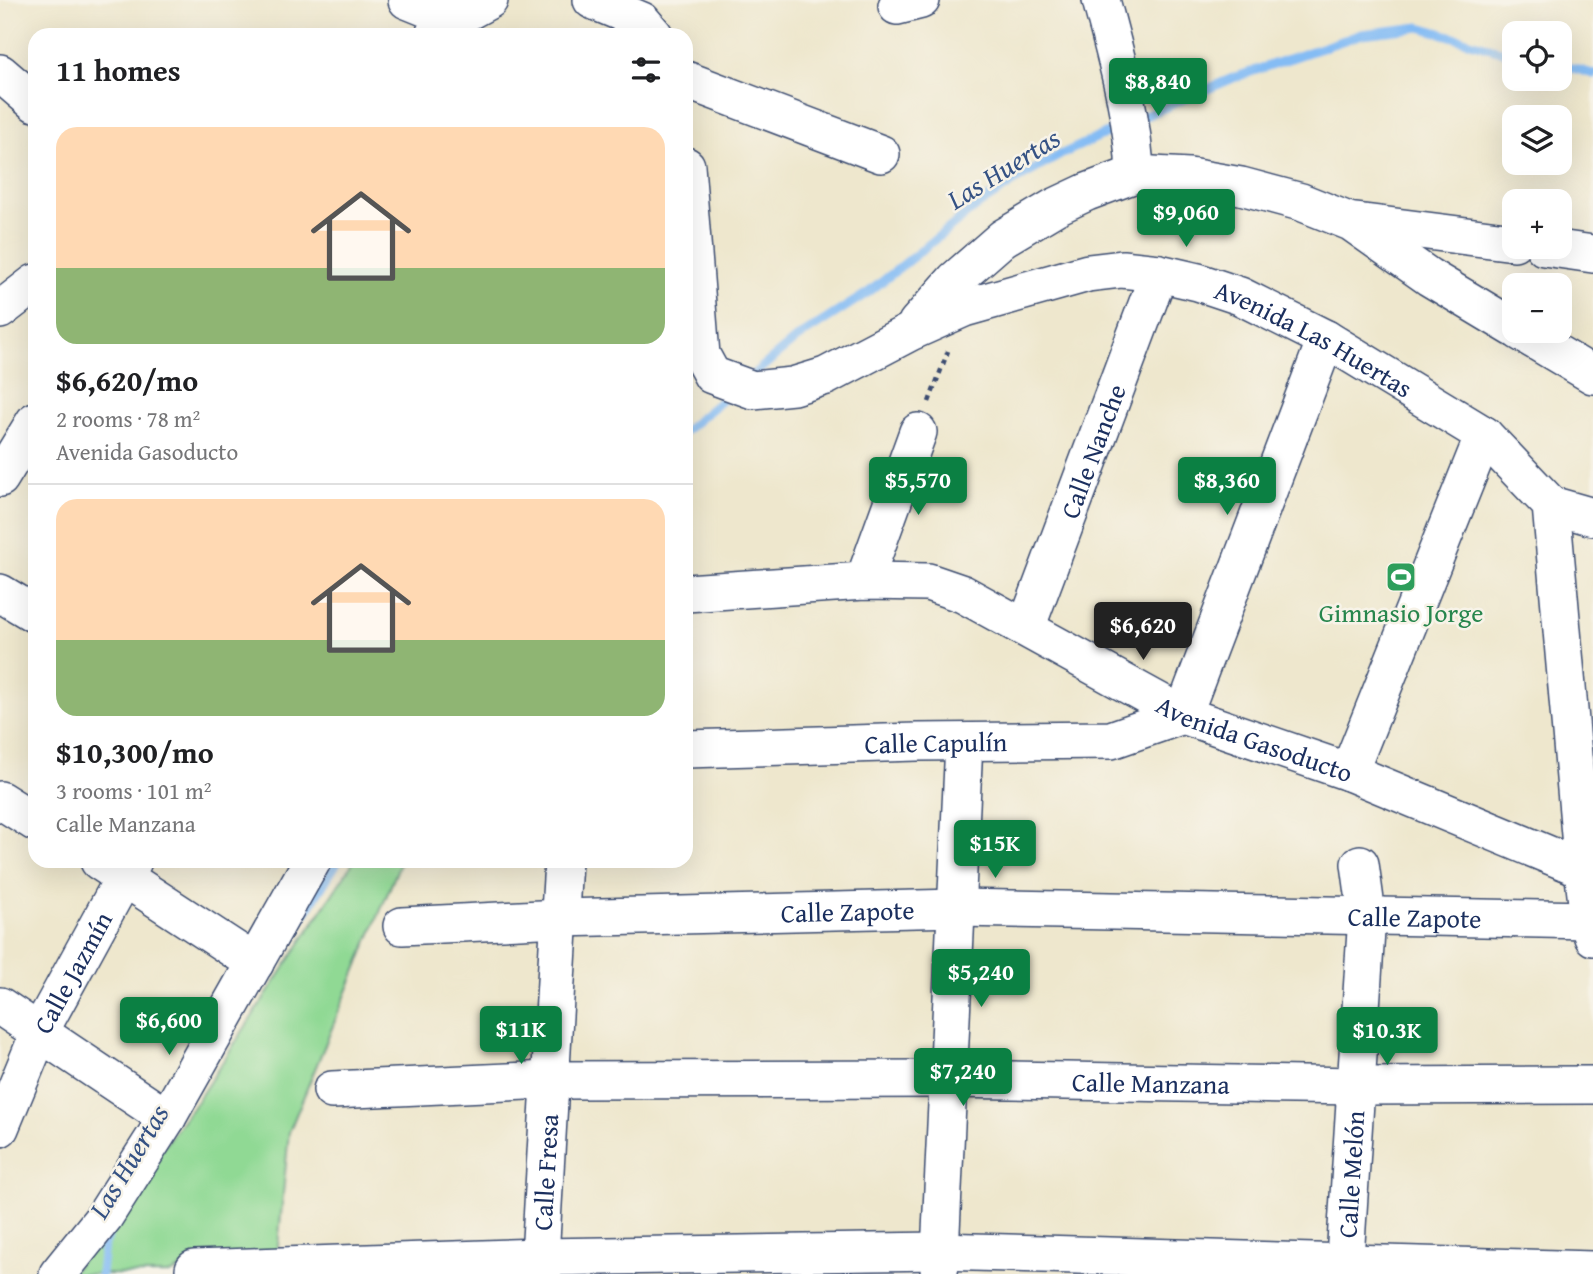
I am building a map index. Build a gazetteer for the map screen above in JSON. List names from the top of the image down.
{
  "streets": {
    "street": [
      "Avenida Las Huertas",
      "Calle Nanche",
      "Avenida Gasoducto",
      "Calle Capulín",
      "Calle Zapote",
      "Calle Jazmín",
      "Calle Manzana",
      "Calle Fresa",
      "Calle Melón"
    ]
  },
  "crossings": [
    ["Avenida Las Huertas", "Calle Nanche"],
    ["Calle Nanche", "Avenida Gasoducto"],
    ["Avenida Gasoducto", "Calle Capulín"],
    ["Calle Zapote", "Calle Fresa"],
    ["Calle Zapote", "Calle Melón"],
    ["Calle Manzana", "Calle Fresa"],
    ["Calle Manzana", "Calle Melón"]
  ],
  "water": ["Las Huertas"],
  "places": {
    "sports": ["Gimnasio Jorge"]
  },
  "page": {
    "map_buttons": ["+", "−"],
    "heading": "11 homes",
    "price": [
      "$8,840",
      "$9,060",
      "$5,570",
      "$8,360",
      "$6,620",
      "$15K",
      "$5,240",
      "$6,600",
      "$11K",
      "$10.3K",
      "$7,240"
    ],
    "list": [
      {
        "name": "$6,620/mo",
        "note": "2 rooms · 78 m² · Avenida Gasoducto"
      },
      {
        "name": "$10,300/mo",
        "note": "3 rooms · 101 m² · Calle Manzana"
      }
    ]
  }
}
